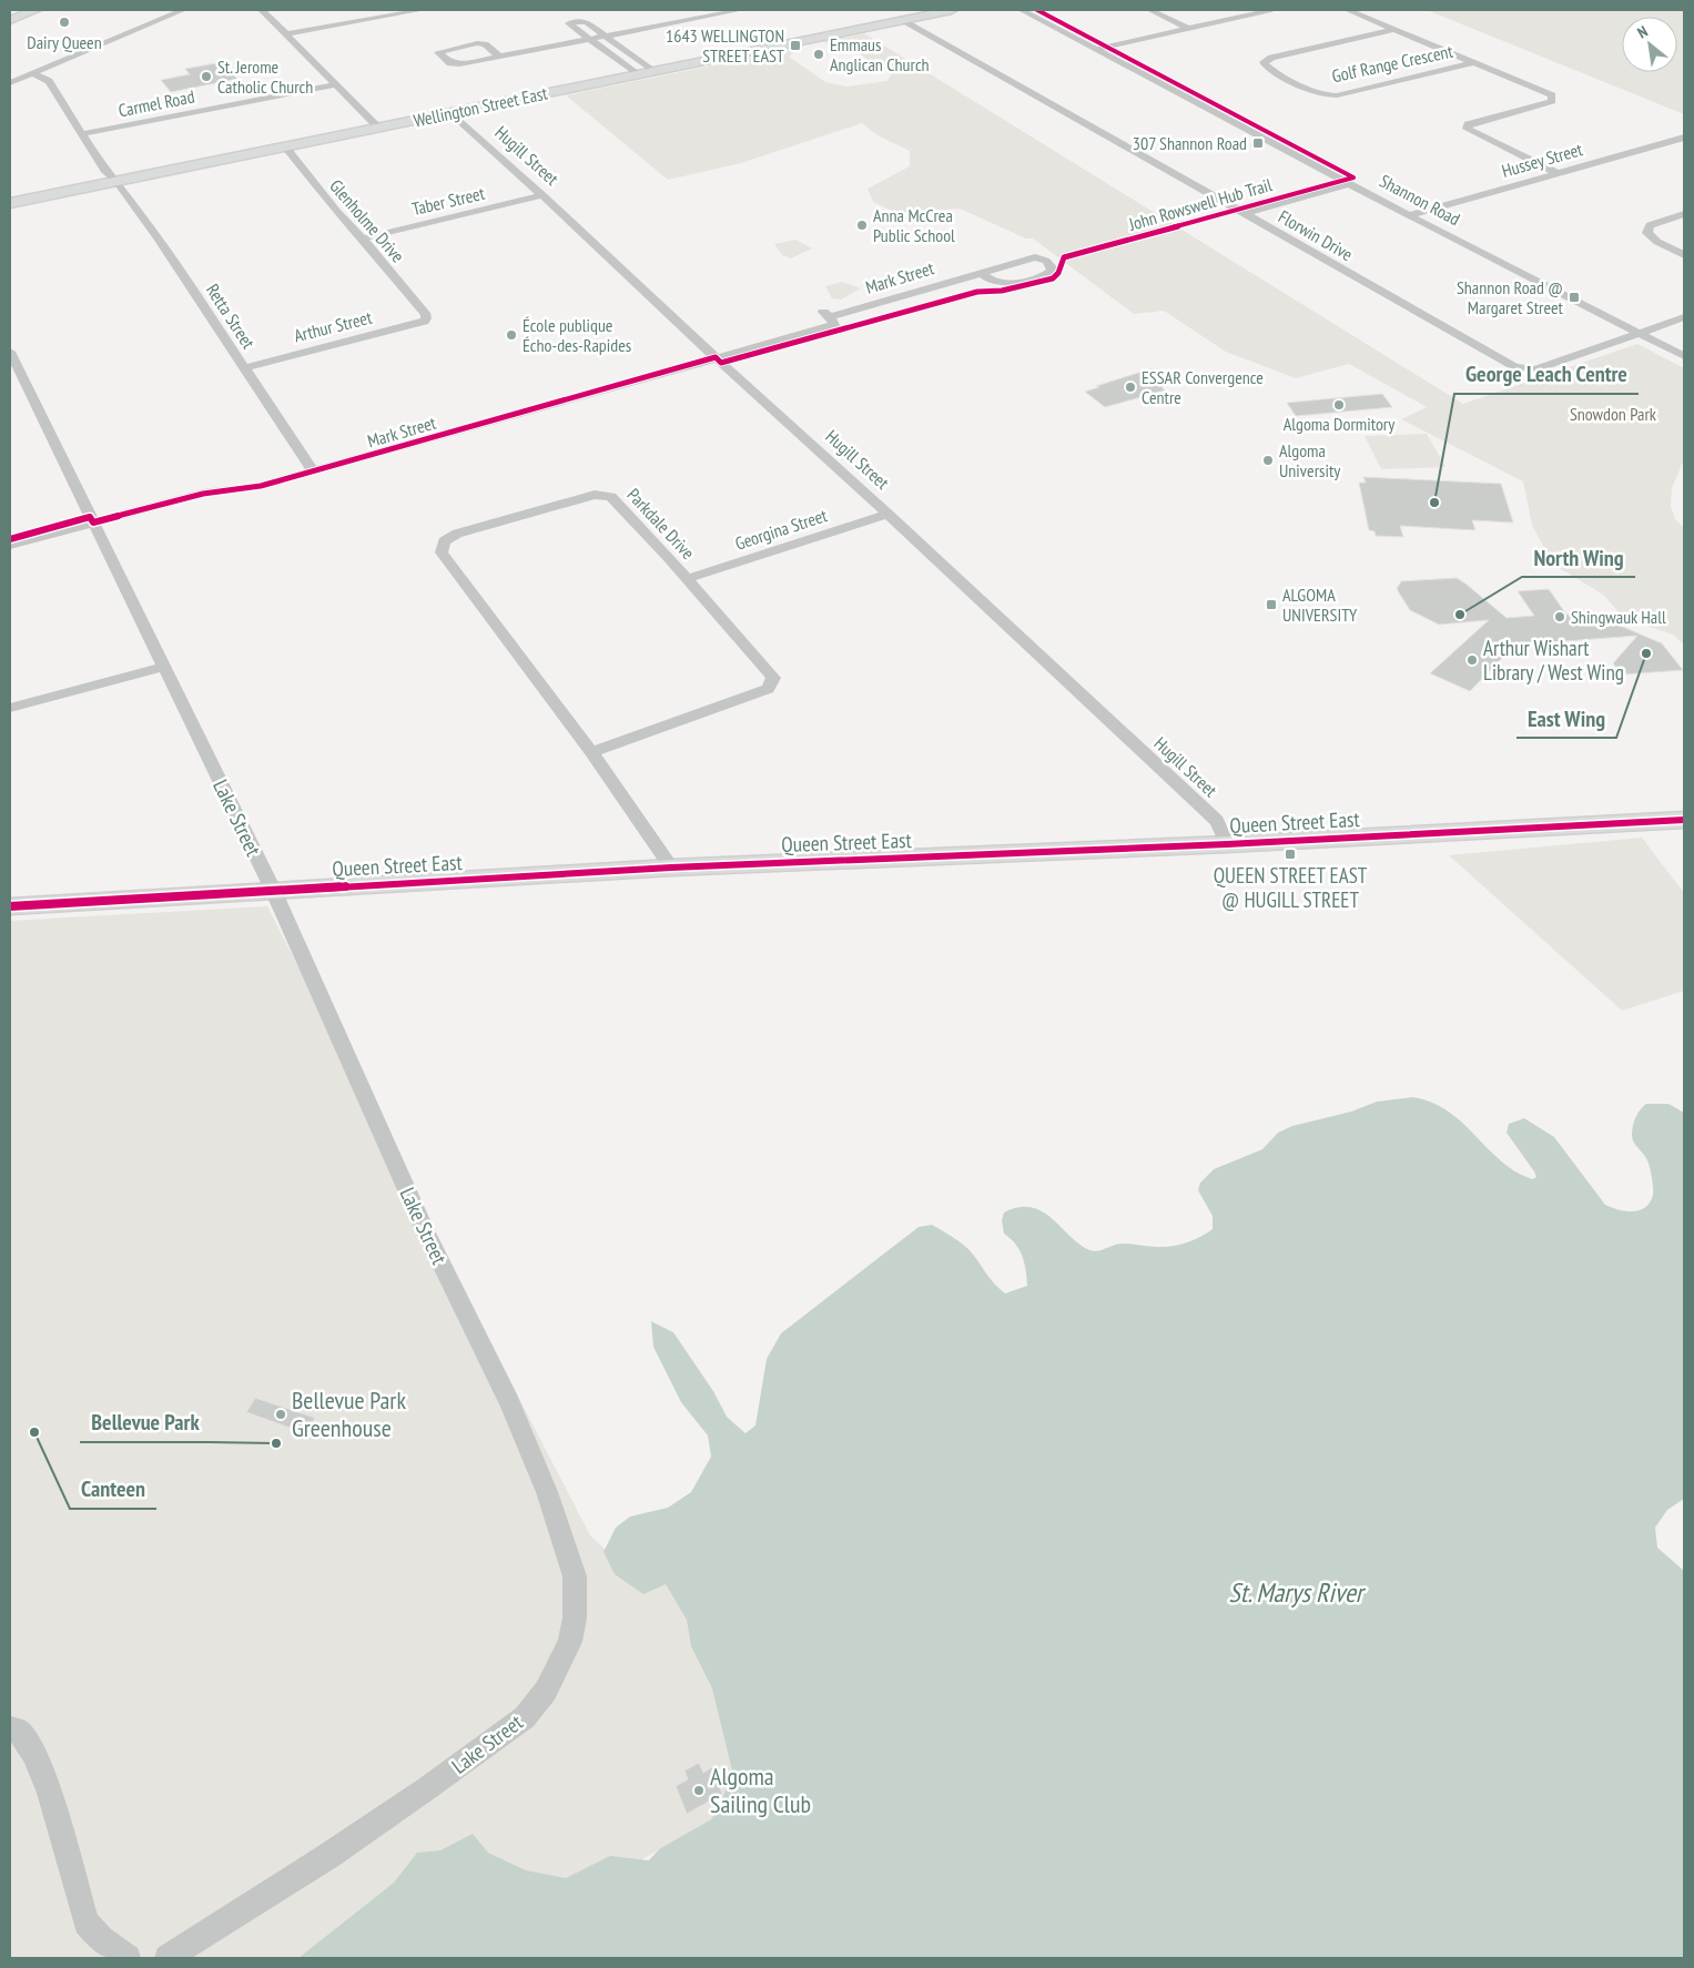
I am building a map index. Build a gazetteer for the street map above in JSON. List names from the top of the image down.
{
  "streets": {
    "main road": ["Wellington Street East", "Queen Street East"],
    "street": [
      "Golf Range Crescent",
      "Carmel Road",
      "Hugill Street",
      "Hussey Street",
      "Shannon Road",
      "Taber Street",
      "Glenholme Drive",
      "Florwin Drive",
      "Mark Street",
      "Retta Street",
      "Arthur Street",
      "Parkdale Drive",
      "Georgina Street",
      "Lake Street"
    ],
    "cycle path": ["John Rowswell Hub Trail"]
  },
  "crossings": [
    ["Carmel Road", "Retta Street"],
    ["Wellington Street East", "Hugill Street"],
    ["Wellington Street East", "Glenholme Drive"],
    ["Wellington Street East", "Florwin Drive"],
    ["Wellington Street East", "Retta Street"],
    ["Hugill Street", "Taber Street"],
    ["Hugill Street", "Mark Street"],
    ["Hugill Street", "Georgina Street"],
    ["Hugill Street", "Queen Street East"],
    ["Hussey Street", "Shannon Road"],
    ["Shannon Road", "Florwin Drive"],
    ["Taber Street", "Glenholme Drive"],
    ["Glenholme Drive", "Arthur Street"],
    ["Mark Street", "Retta Street"],
    ["Mark Street", "Lake Street"],
    ["Retta Street", "Arthur Street"],
    ["Parkdale Drive", "Georgina Street"],
    ["Parkdale Drive", "Queen Street East"],
    ["Lake Street", "Queen Street East"]
  ],
  "water": ["St. Marys River"],
  "parks": ["Snowdon Park"],
  "places": {
    "other": [
      "Dairy Queen",
      "Emmaus Anglican Church",
      "St. Jerome Catholic Church",
      "Anna McCrea Public School",
      "École publique Écho-des-Rapides",
      "ESSAR Convergence Centre",
      "Algoma Dormitory",
      "Algoma University",
      "George Leach Centre",
      "North Wing",
      "Shingwauk Hall",
      "East Wing",
      "Arthur Wishart Library / West Wing",
      "Bellevue Park Greenhouse",
      "Canteen",
      "Bellevue Park",
      "Algoma Sailing Club"
    ],
    "transit": [
      "1643 WELLINGTON STREET EAST",
      "307 Shannon Road",
      "Shannon Road @ Margaret Street",
      "ALGOMA UNIVERSITY",
      "QUEEN STREET EAST @ HUGILL STREET"
    ]
  },
  "north": "top left"
}
